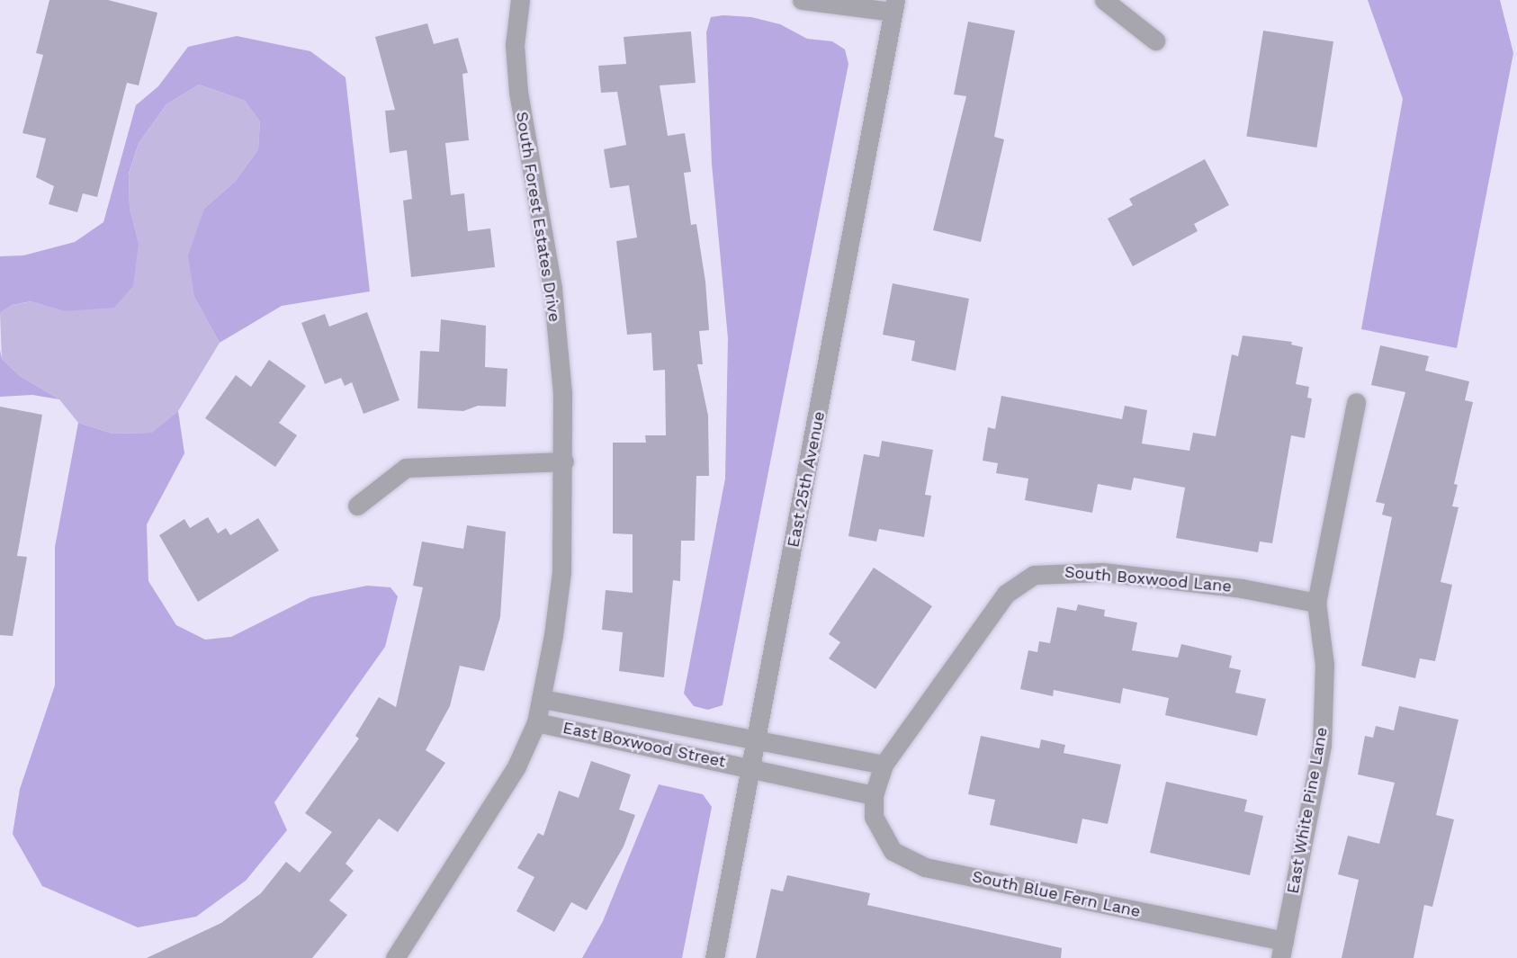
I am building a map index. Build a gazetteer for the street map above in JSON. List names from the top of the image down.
{
  "streets": {
    "street": [
      "South Forest Estates Drive",
      "East 25th Avenue",
      "South Boxwood Lane",
      "East Boxwood Street",
      "East White Pine Lane",
      "South Blue Fern Lane"
    ]
  },
  "crossings": [
    ["South Forest Estates Drive", "East Boxwood Street"],
    ["East 25th Avenue", "East Boxwood Street"],
    ["South Boxwood Lane", "East White Pine Lane"],
    ["South Boxwood Lane", "South Blue Fern Lane"],
    ["East White Pine Lane", "South Blue Fern Lane"]
  ]
}
